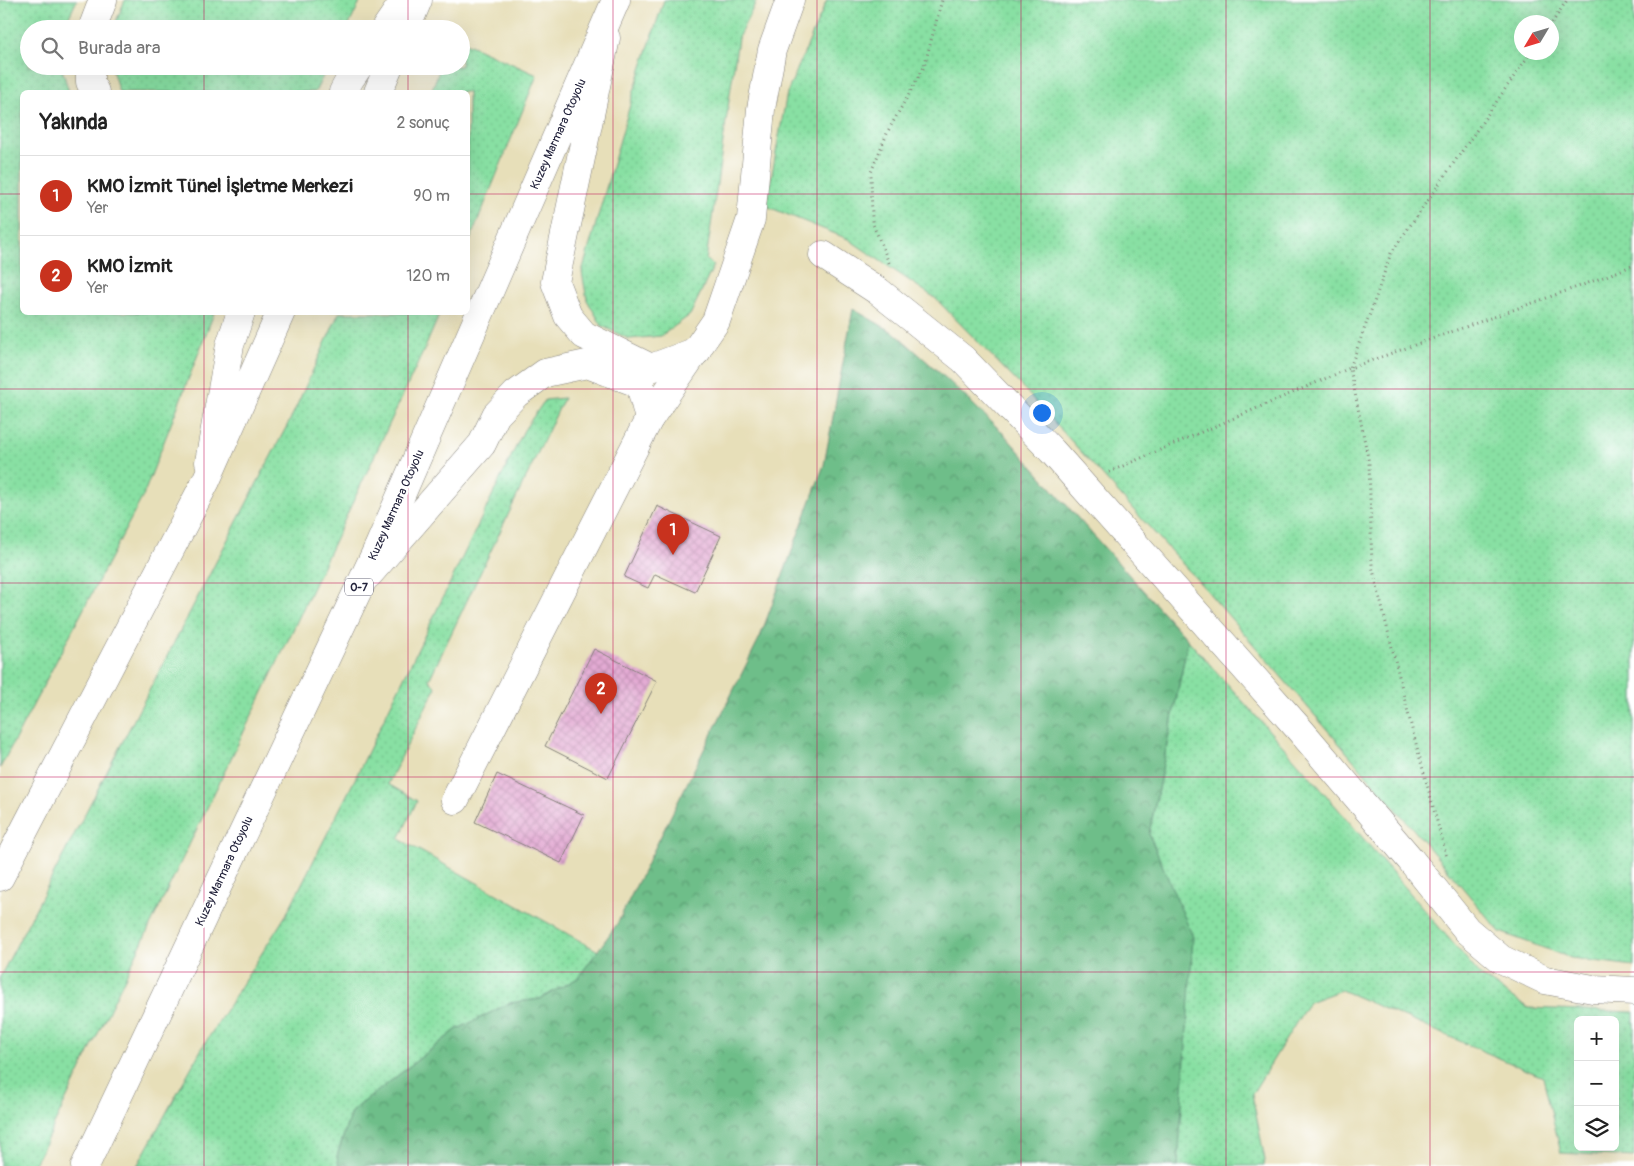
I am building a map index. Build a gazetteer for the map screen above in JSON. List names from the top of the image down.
{
  "streets": {
    "main road": ["Kuzey Marmara Otoyolu", "O-7"]
  },
  "north": "bottom left",
  "page": {
    "search": "Burada ara",
    "heading": ["Yakında", "2 sonuç"],
    "list": [
      {
        "mark": "1",
        "name": "KMO İzmit Tünel İşletme Merkezi",
        "note": "Yer",
        "value": "90 m"
      },
      {
        "mark": "2",
        "name": "KMO İzmit",
        "note": "Yer",
        "value": "120 m"
      }
    ],
    "pins": ["1", "2"],
    "map_buttons": ["+", "−"]
  }
}
